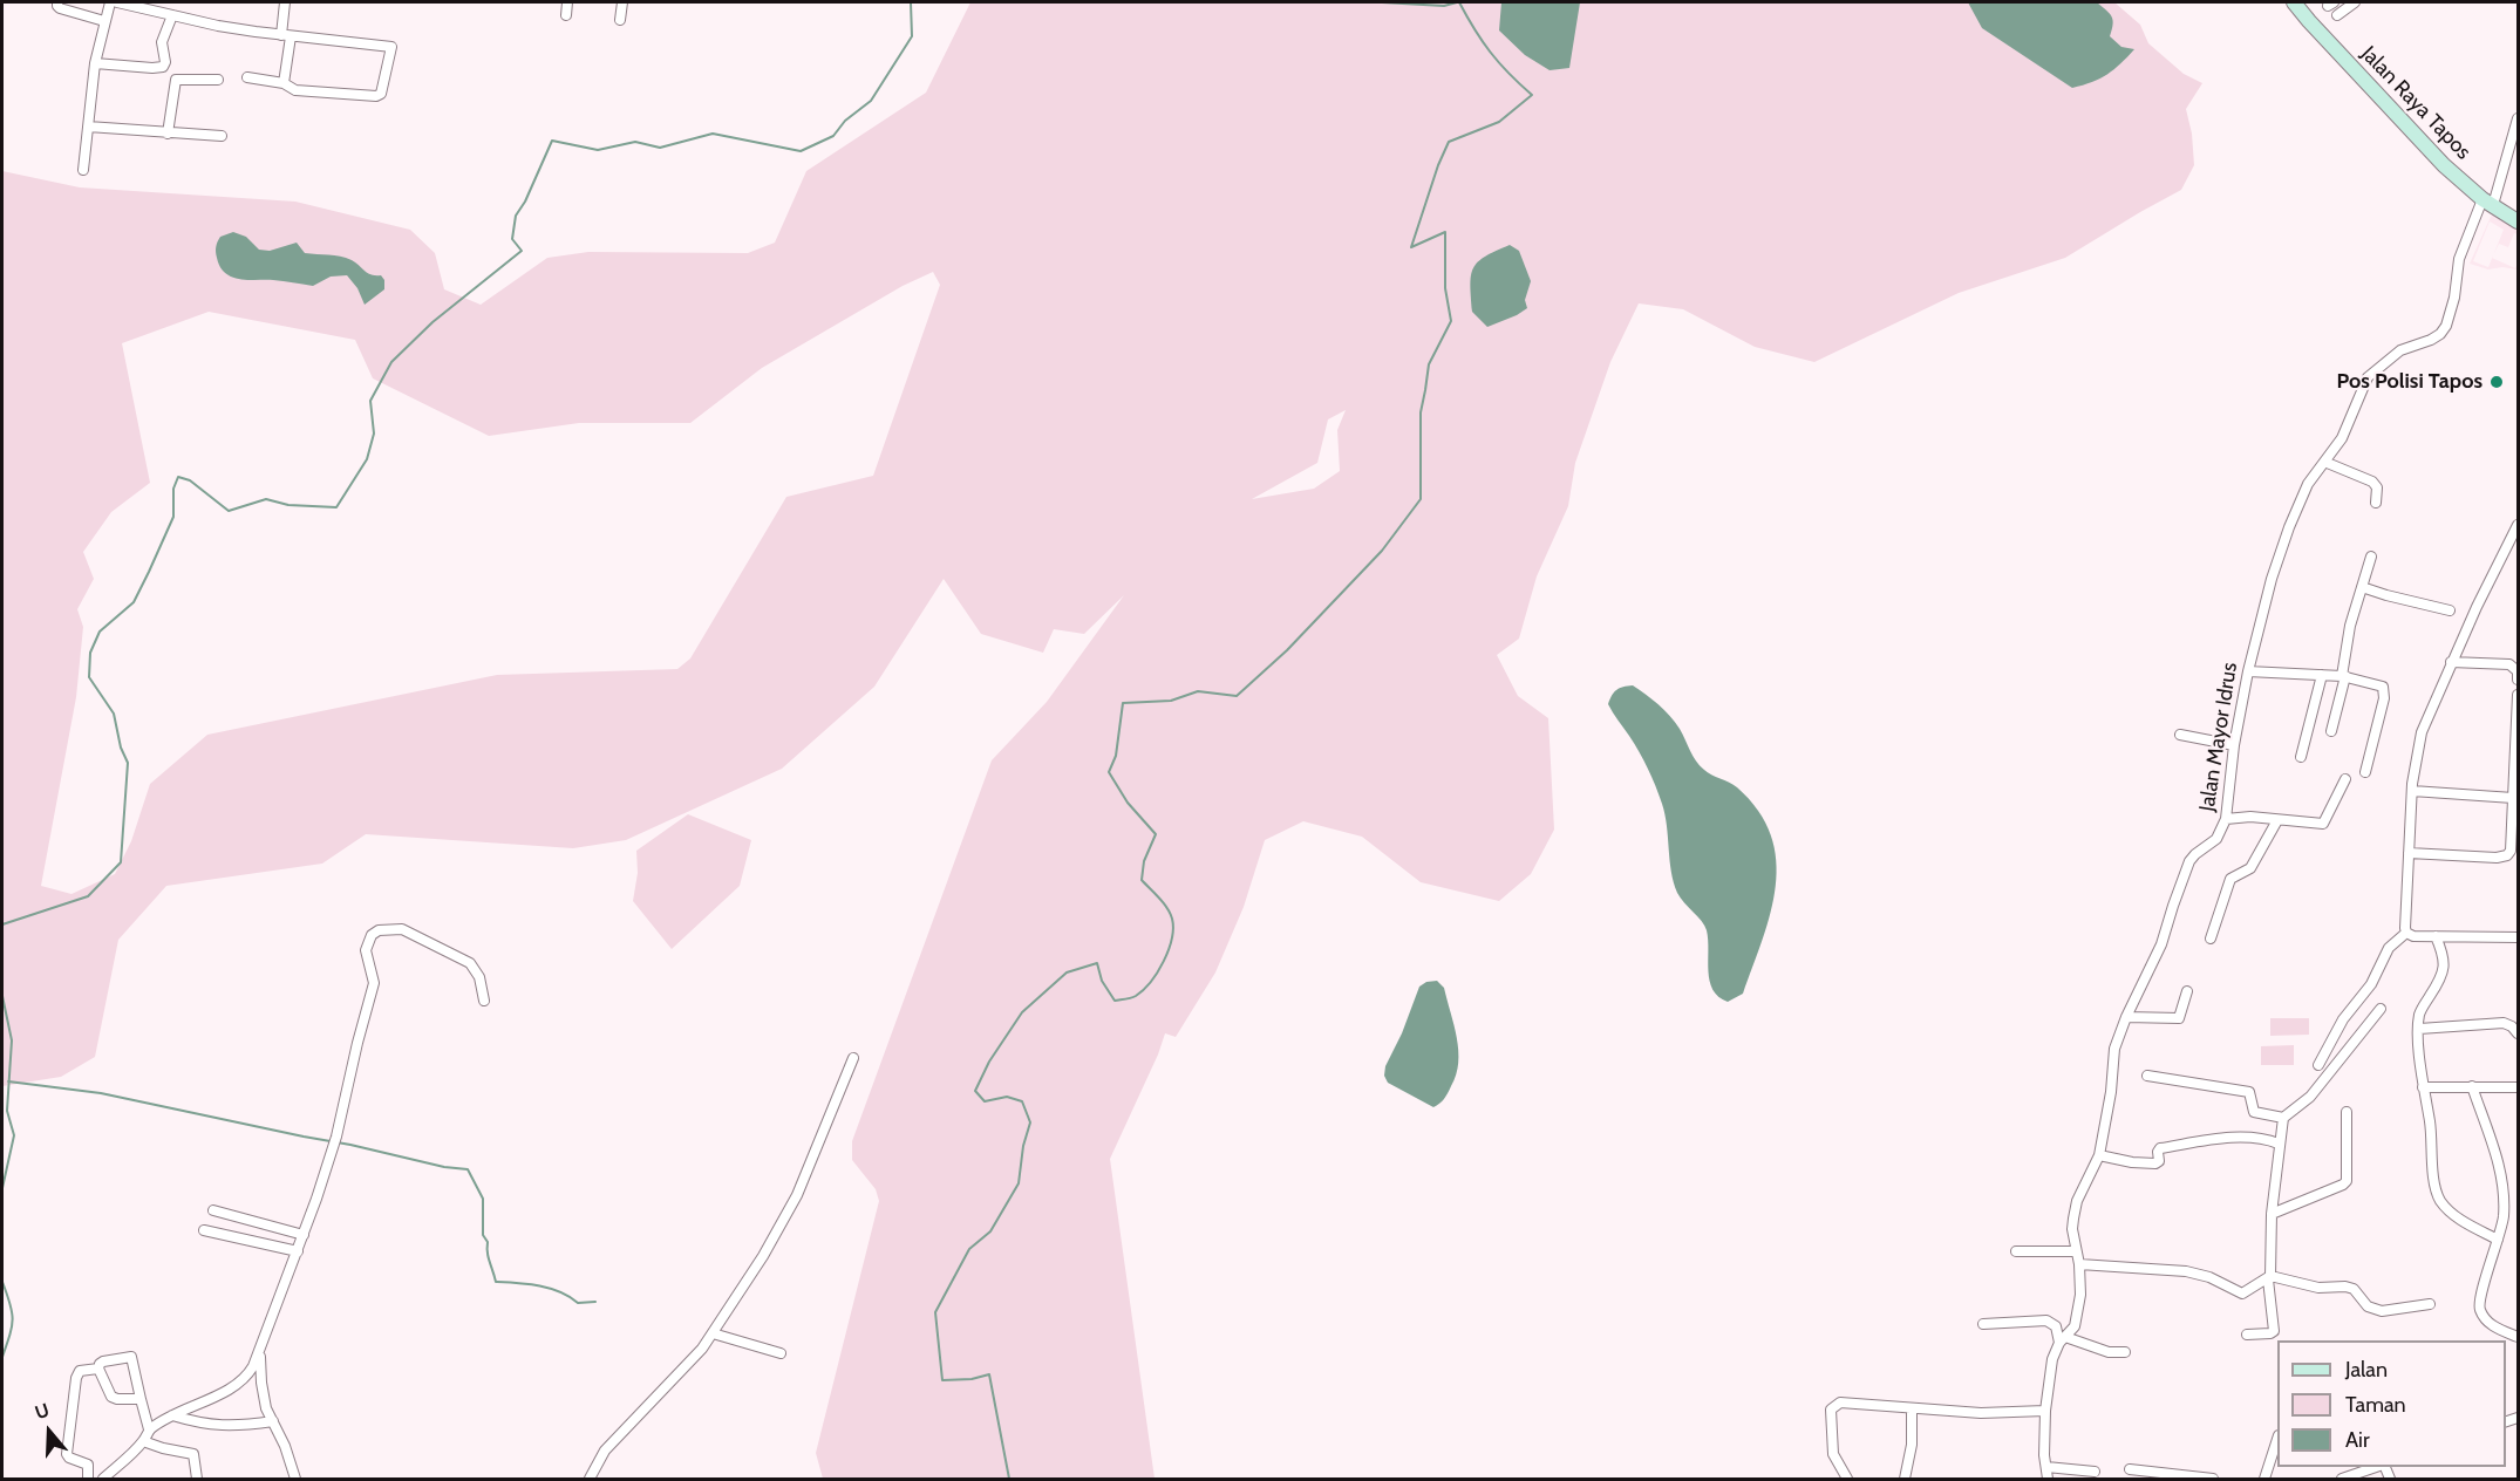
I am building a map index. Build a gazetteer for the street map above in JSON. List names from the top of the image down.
{
  "streets": {
    "main road": ["Jalan Raya Tapos"],
    "street": ["Jalan Mayor Idrus"]
  },
  "crossings": [
    ["Jalan Raya Tapos", "Jalan Mayor Idrus"]
  ],
  "places": ["Pos Polisi Tapos"],
  "legend": ["Jalan", "Taman", "Air"],
  "north": "top"
}
